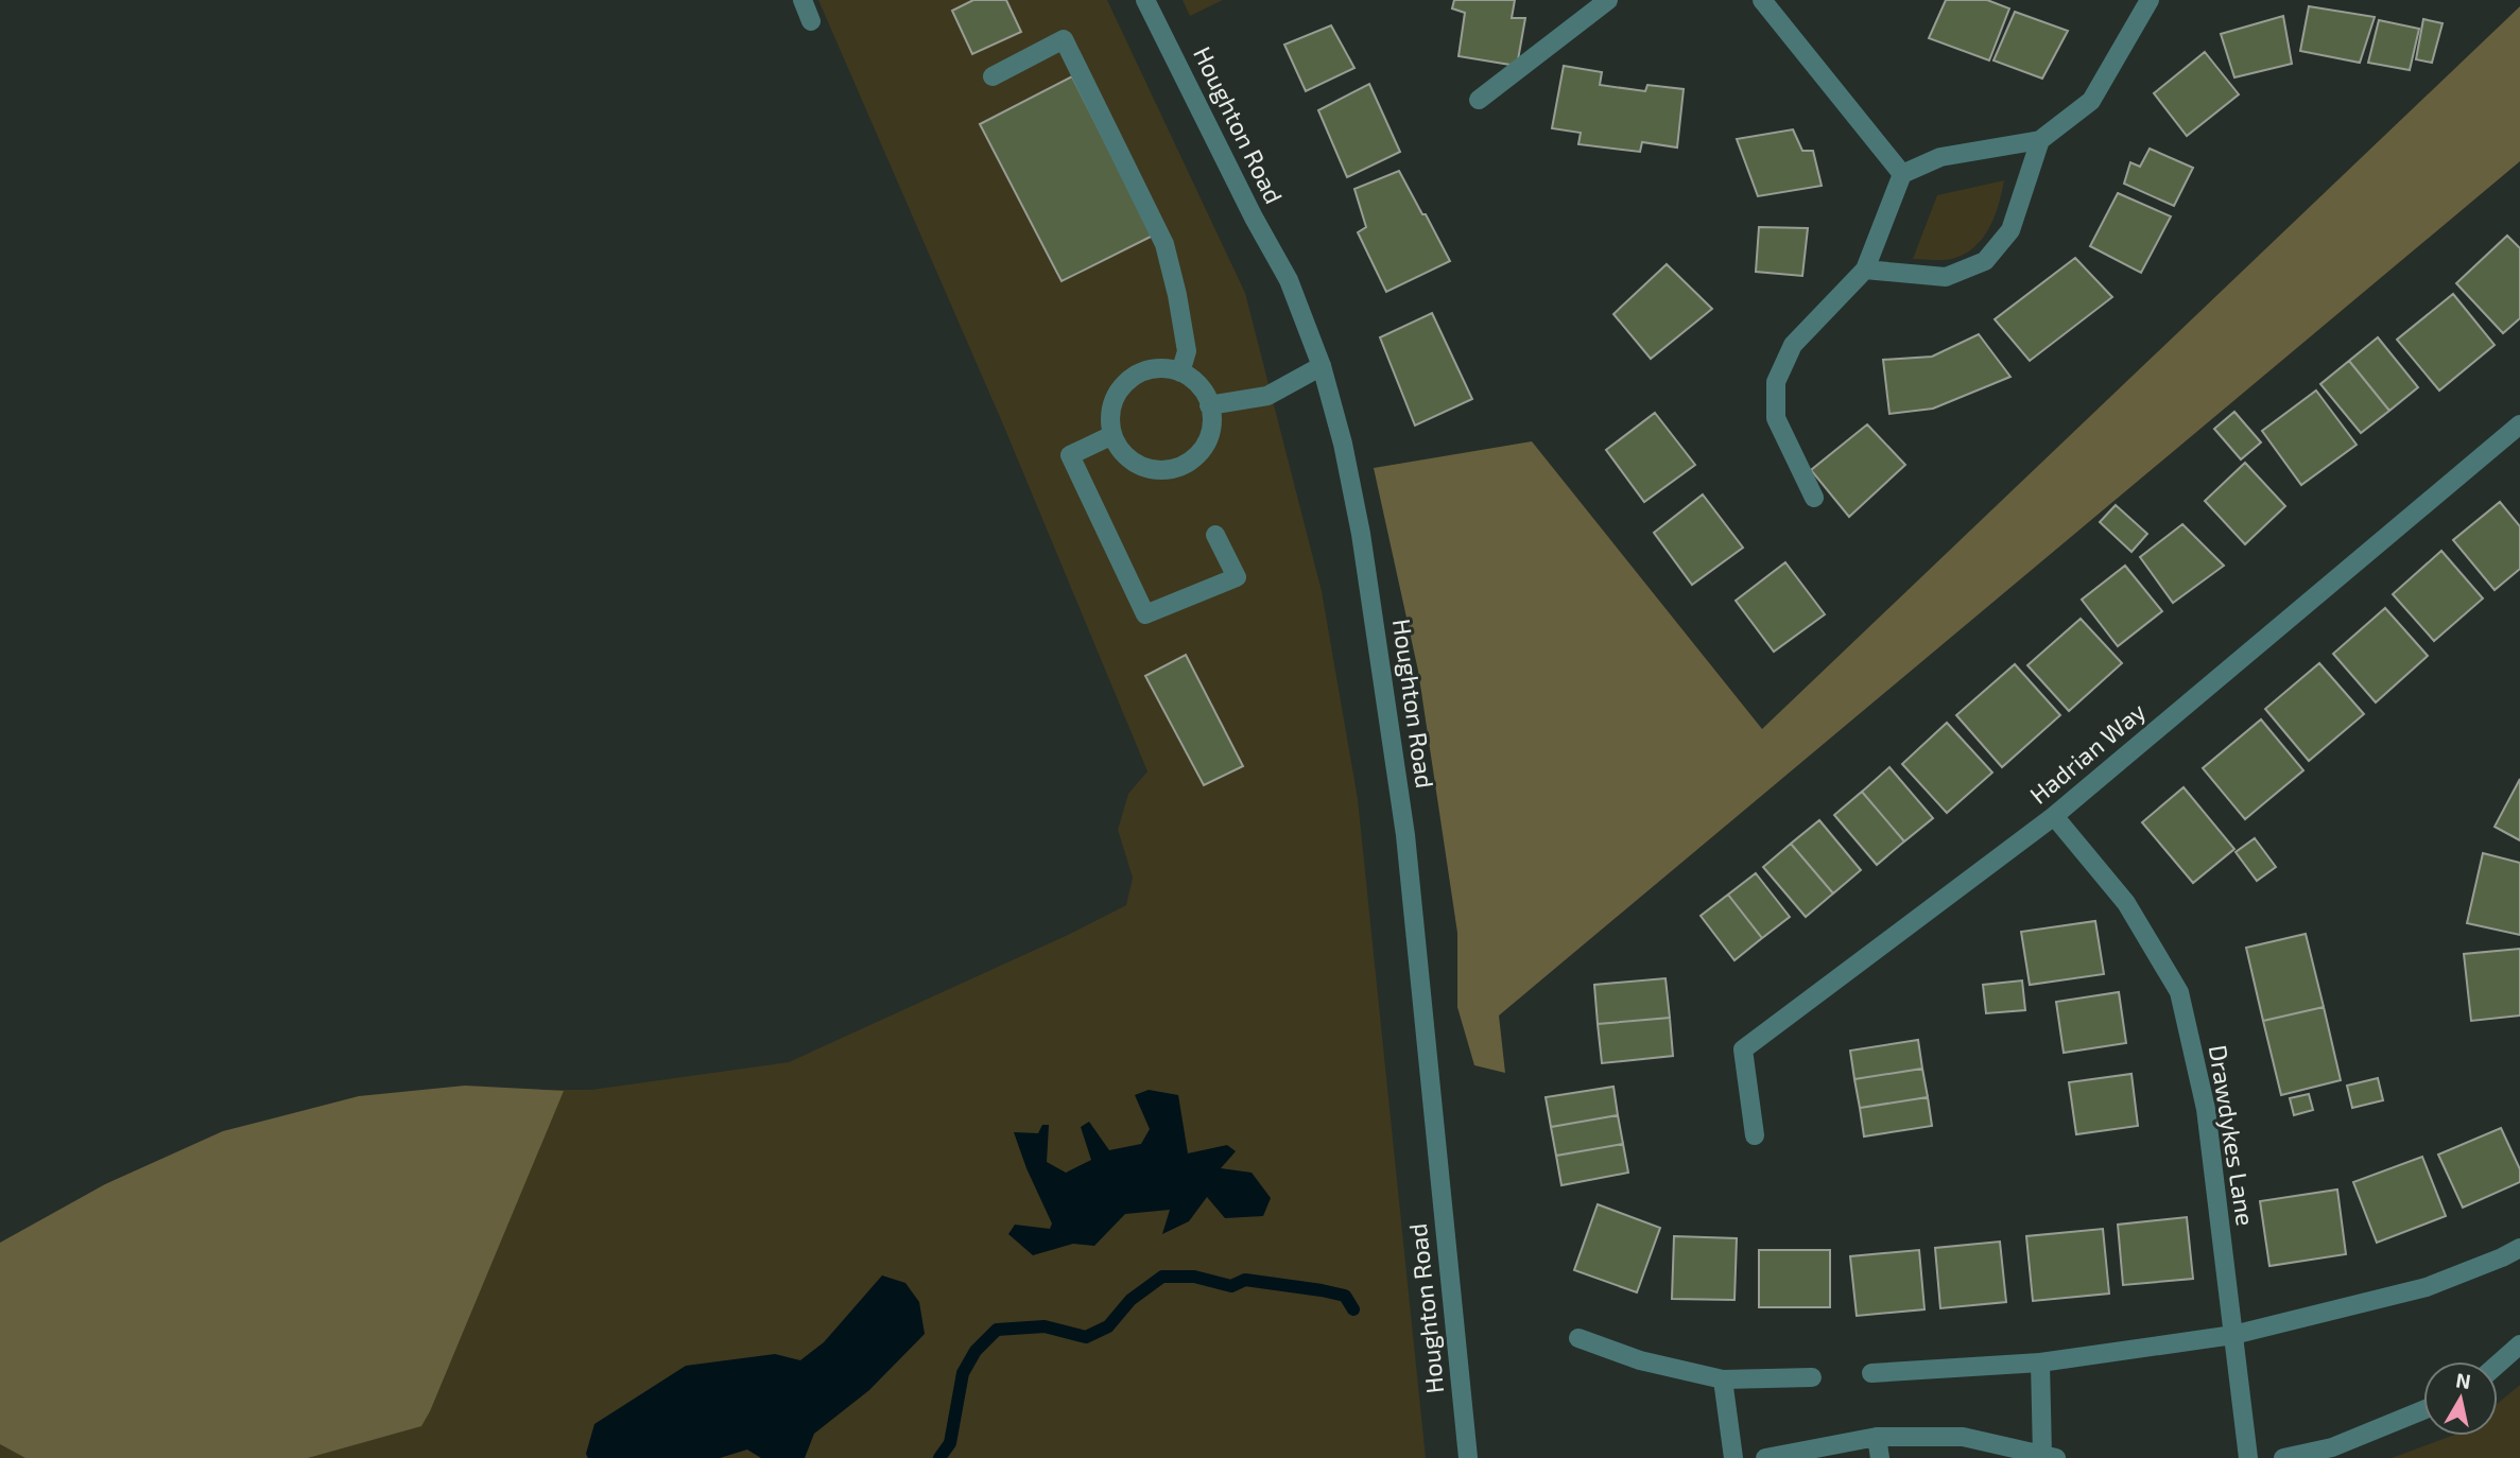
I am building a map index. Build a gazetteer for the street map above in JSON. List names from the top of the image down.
{
  "streets": {
    "street": ["Houghton Road", "Hadrian Way", "Drawdykes Lane"]
  },
  "crossings": [
    ["Hadrian Way", "Drawdykes Lane"]
  ],
  "north": "top"
}
